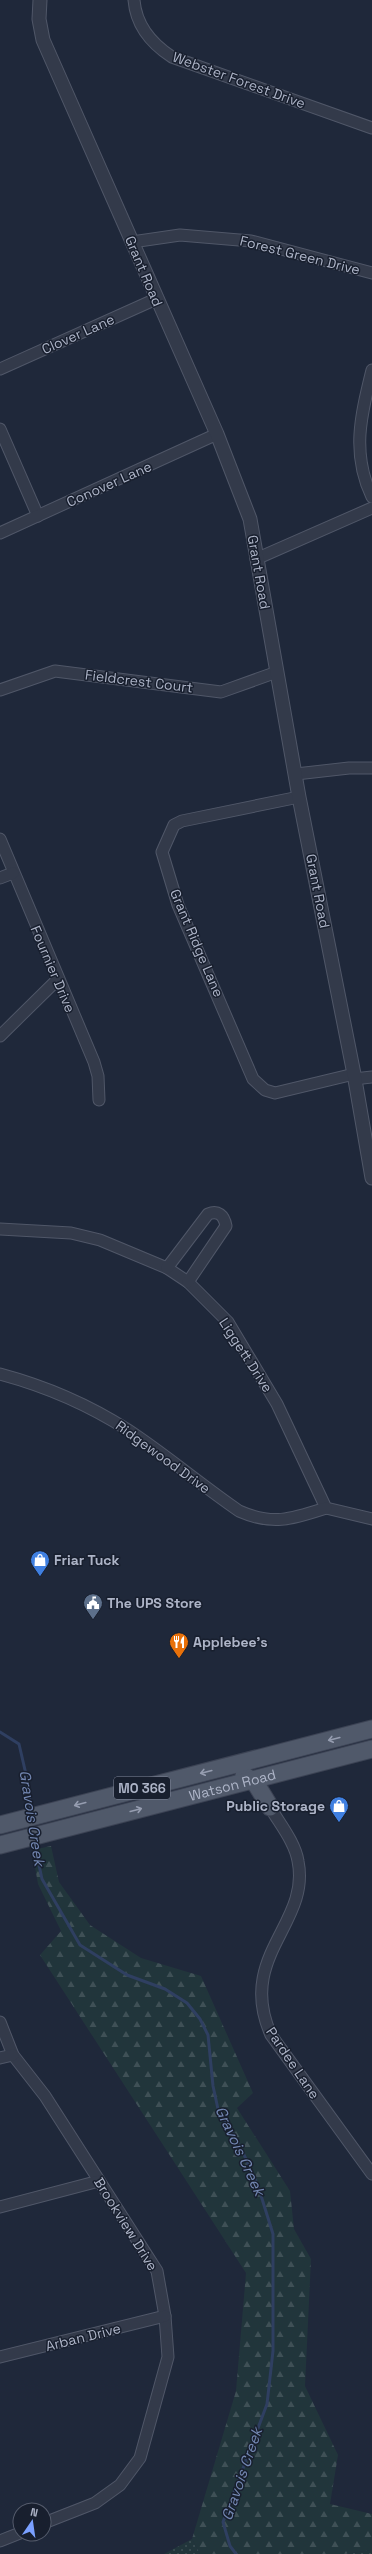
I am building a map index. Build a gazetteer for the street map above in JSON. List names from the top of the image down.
{
  "streets": {
    "main road": ["Watson Road", "MO 366"],
    "street": [
      "Webster Forest Drive",
      "Forest Green Drive",
      "Grant Road",
      "Clover Lane",
      "Conover Lane",
      "Fieldcrest Court",
      "Grant Ridge Lane",
      "Fournier Drive",
      "Liggett Drive",
      "Ridgewood Drive",
      "Pardee Lane",
      "Brookview Drive",
      "Arban Drive"
    ]
  },
  "crossings": [
    ["Forest Green Drive", "Grant Road"],
    ["Grant Road", "Clover Lane"],
    ["Grant Road", "Conover Lane"],
    ["Grant Road", "Fieldcrest Court"],
    ["Grant Road", "Grant Ridge Lane"],
    ["Liggett Drive", "Ridgewood Drive"],
    ["Brookview Drive", "Arban Drive"]
  ],
  "water": ["Gravois Creek"],
  "places": {
    "shop": ["Friar Tuck", "Public Storage"],
    "public building": ["The UPS Store"],
    "restaurant": ["Applebee's"]
  },
  "north": "top"
}
